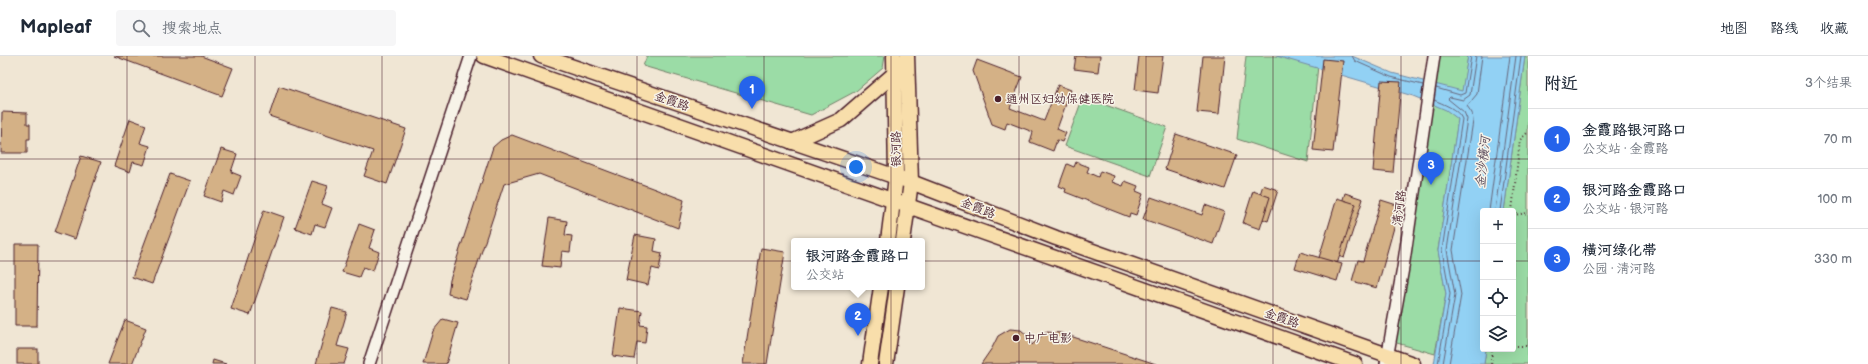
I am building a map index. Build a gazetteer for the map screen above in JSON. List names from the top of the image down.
{
  "streets": {
    "main road": ["金霞路", "银河路"],
    "street": ["清河路"]
  },
  "crossings": [
    ["金霞路", "银河路"],
    ["金霞路", "清河路"]
  ],
  "water": ["金沙横河"],
  "places": ["通州区妇幼保健医院", "中广电影"],
  "page": {
    "header": "Mapleaf",
    "search": "搜索地点",
    "nav": ["地图", "路线", "收藏"],
    "heading": ["附近", "3个结果"],
    "pins": ["1", "3", "2"],
    "list": [
      {
        "mark": "1",
        "name": "金霞路银河路口",
        "note": "公交站 · 金霞路",
        "value": "70 m"
      },
      {
        "mark": "2",
        "name": "银河路金霞路口",
        "note": "公交站 · 银河路",
        "value": "100 m"
      },
      {
        "mark": "3",
        "name": "横河绿化带",
        "note": "公园 · 清河路",
        "value": "330 m"
      }
    ],
    "map_buttons": ["+", "−"],
    "popup": ["银河路金霞路口", "公交站"]
  }
}
